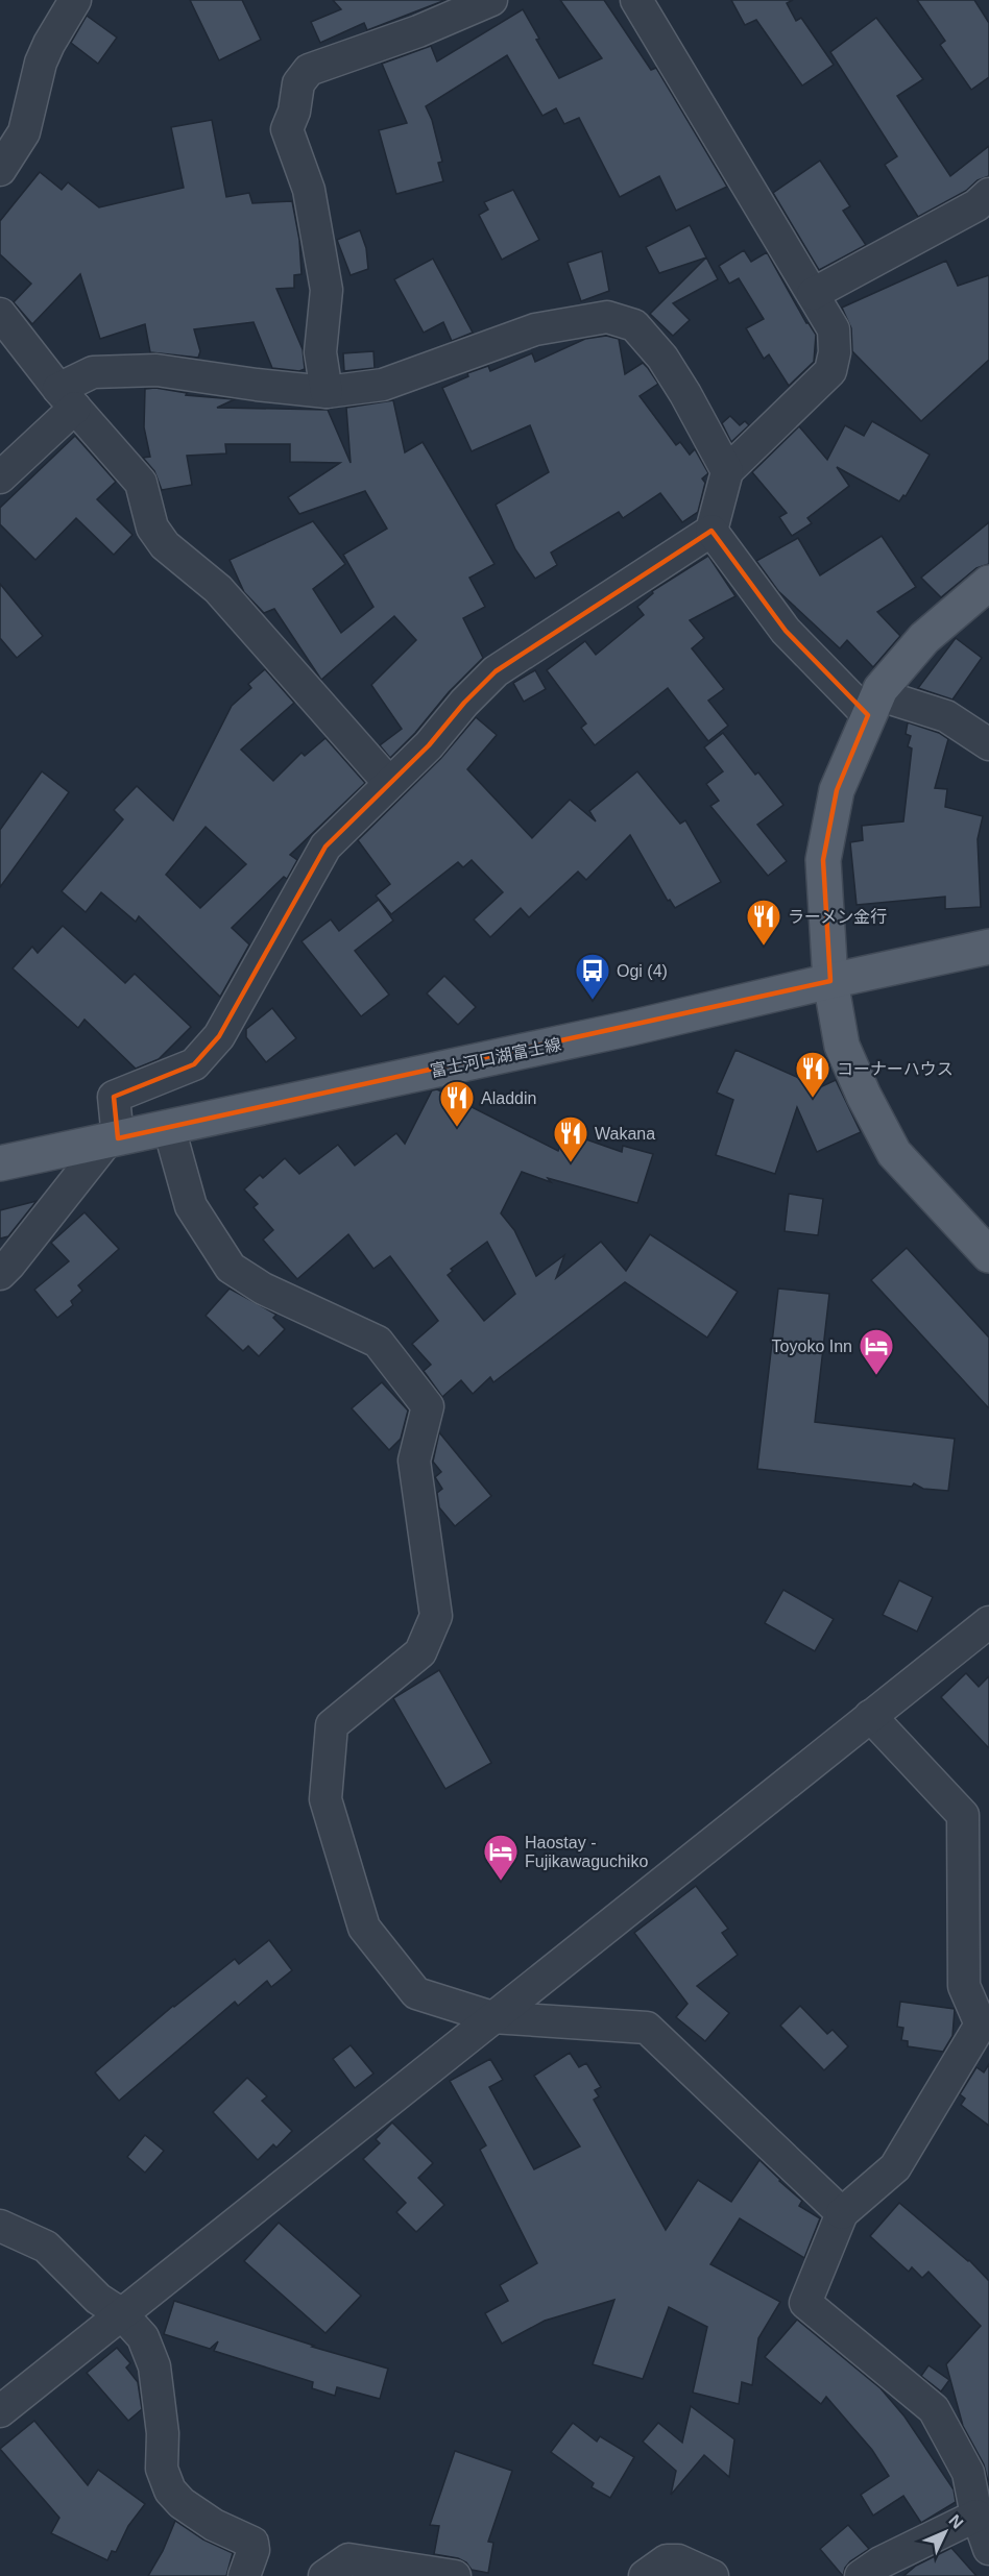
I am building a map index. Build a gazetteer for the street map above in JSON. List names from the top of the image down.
{
  "streets": {
    "main road": ["富士河口湖富士線"]
  },
  "places": {
    "restaurant": [
      "ラーメン金行",
      "コーナーハウス",
      "Aladdin",
      "Wakana"
    ],
    "bus stop": ["Ogi (4)"],
    "hotel": ["Toyoko Inn", "Haostay - Fujikawaguchiko"]
  },
  "north": "top right"
}
